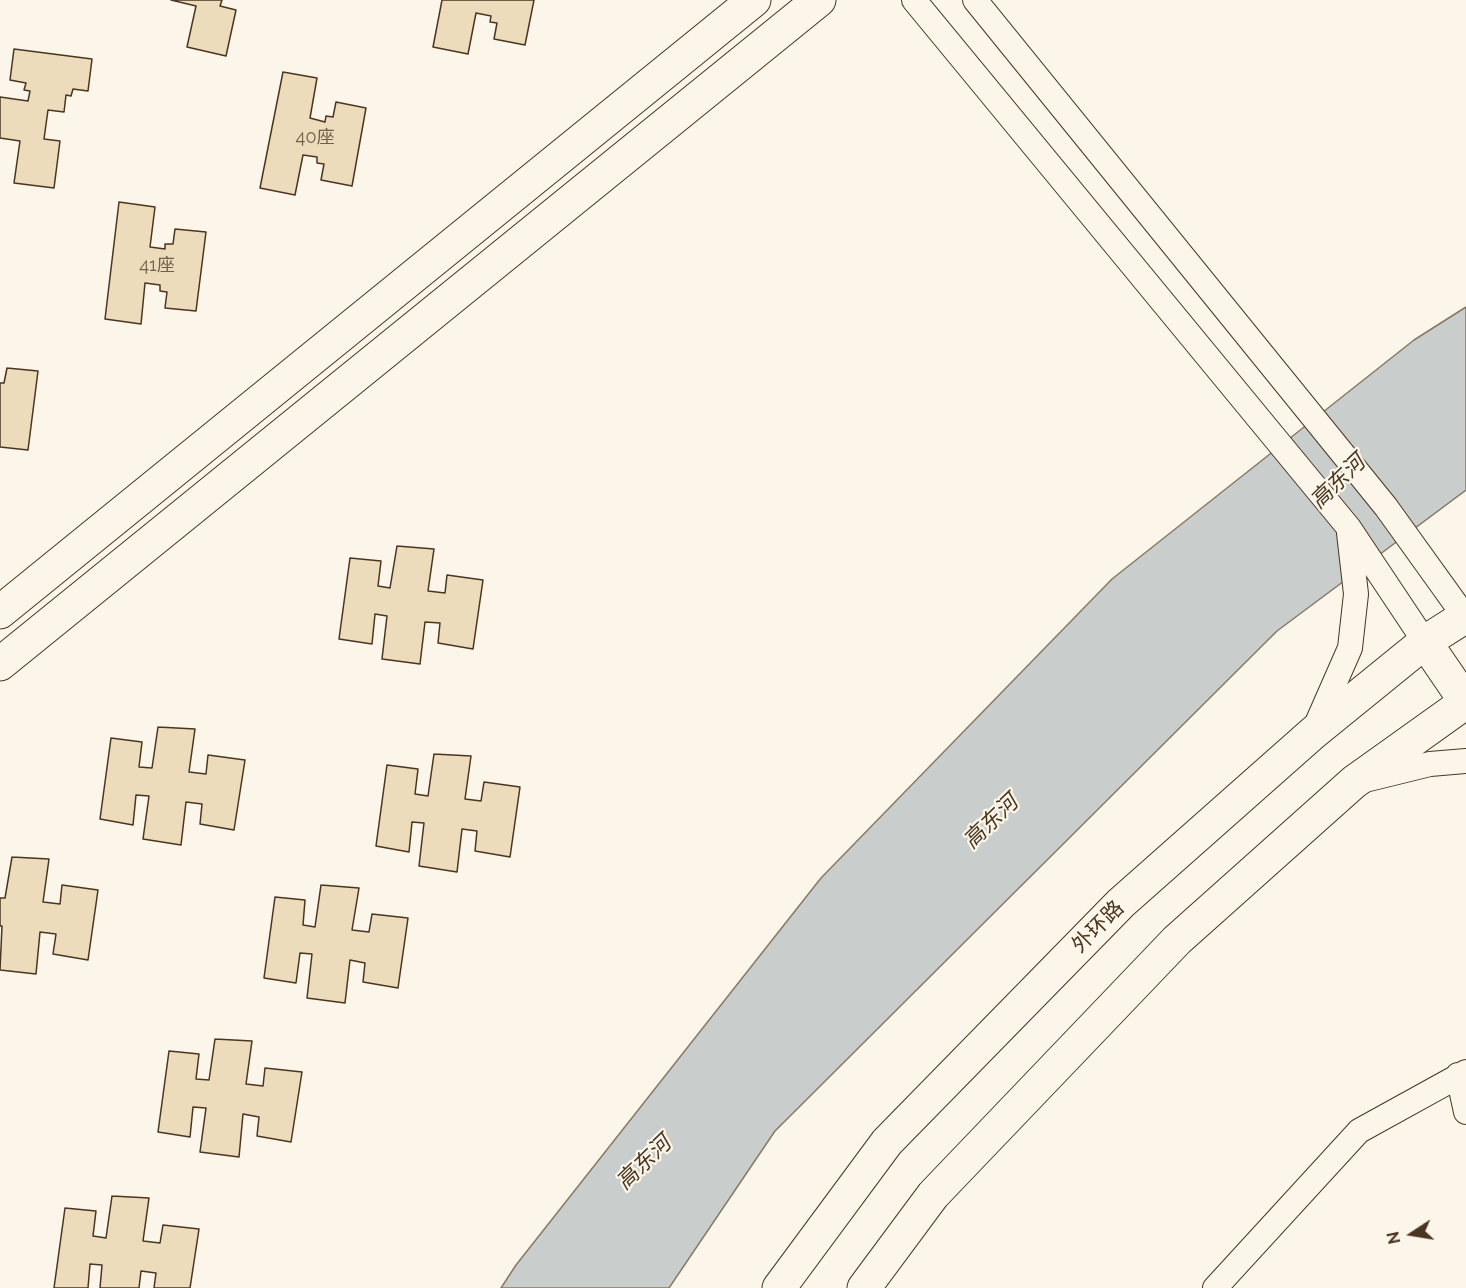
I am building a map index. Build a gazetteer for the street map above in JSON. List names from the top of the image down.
{
  "streets": {
    "street": ["外环路"]
  },
  "water": ["高东河"],
  "house_numbers": ["40座", "41座"],
  "north": "left"
}
